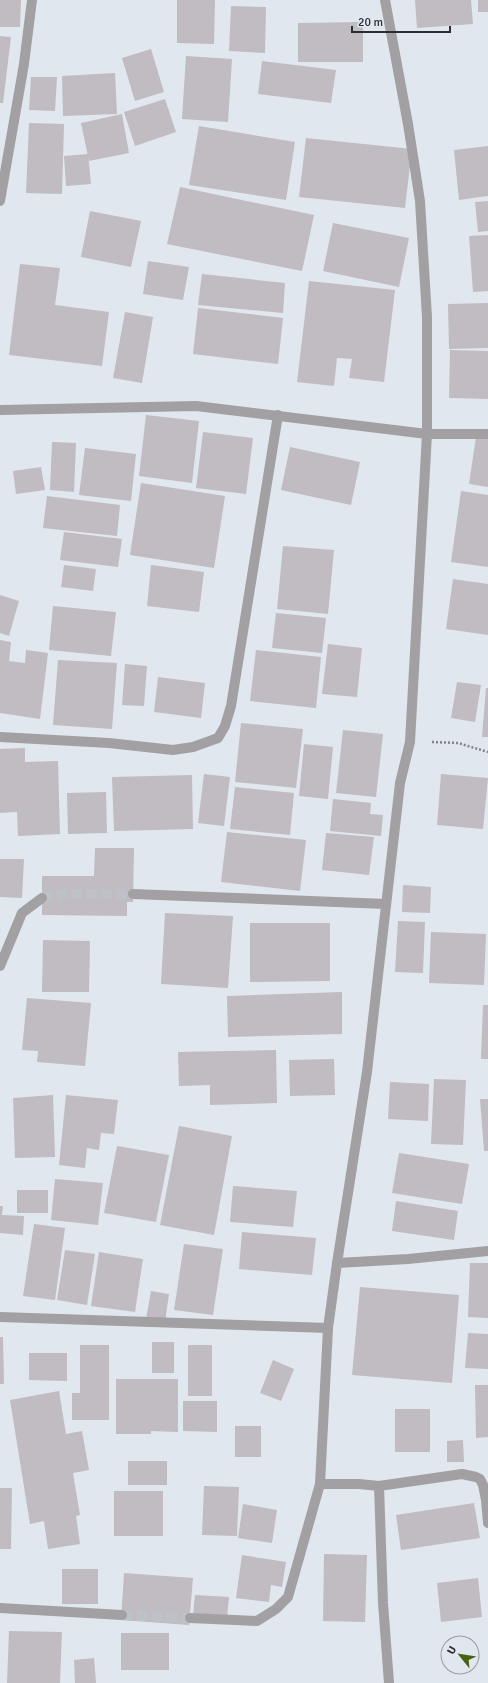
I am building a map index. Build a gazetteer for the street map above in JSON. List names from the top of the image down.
{
  "scale_bar": "20 m",
  "north": "top left"
}
